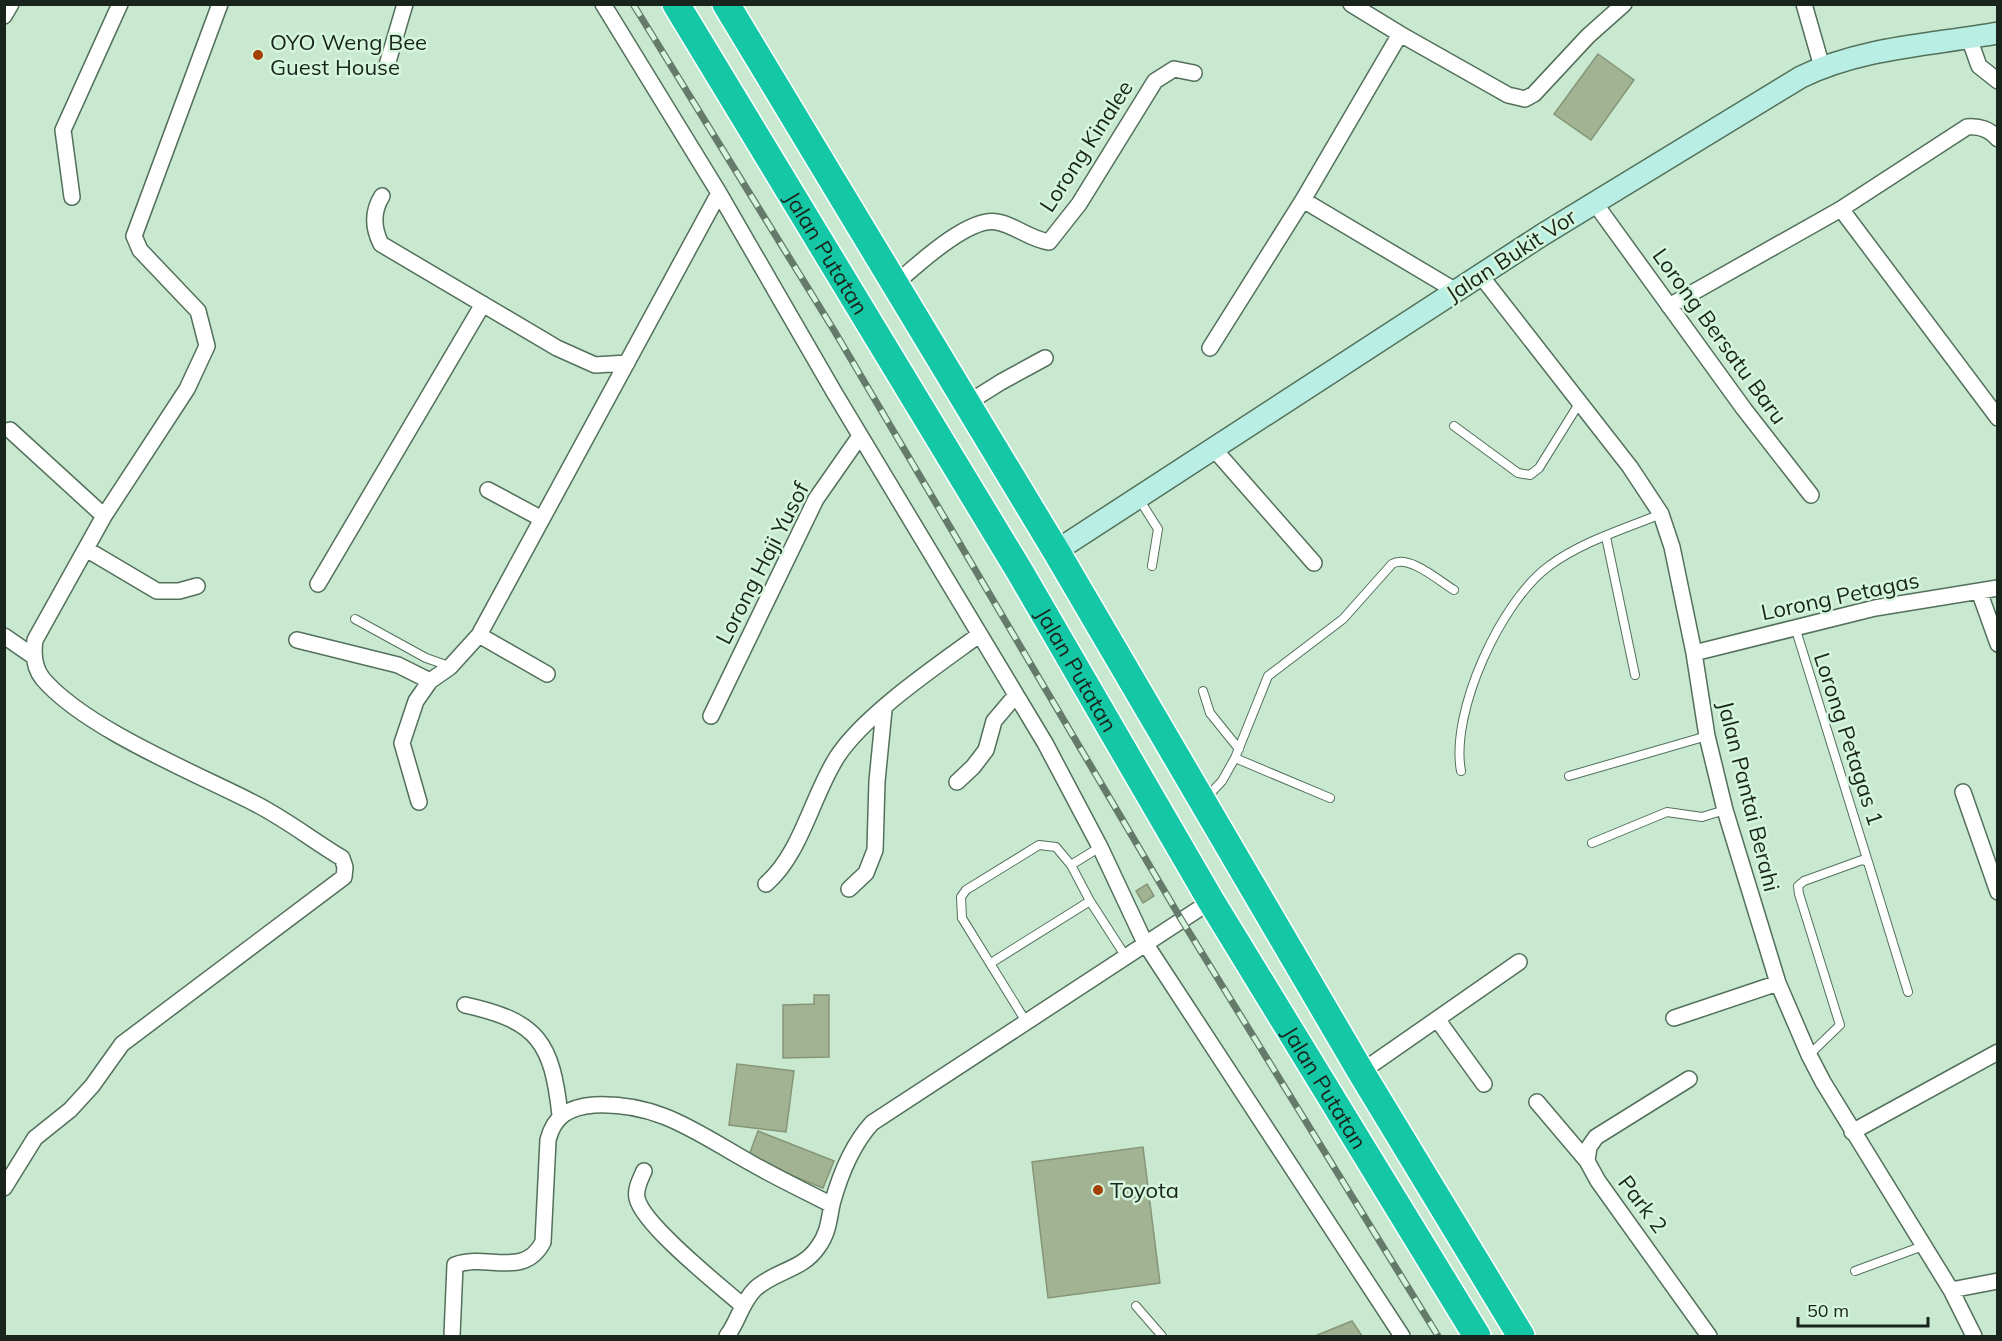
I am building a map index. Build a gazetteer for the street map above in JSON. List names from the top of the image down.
{
  "streets": {
    "highway": ["Jalan Putatan"],
    "street": [
      "Lorong Kinalee",
      "Jalan Bukit Vor",
      "Lorong Bersatu Baru",
      "Lorong Haji Yusof",
      "Lorong Petagas",
      "Jalan Pantai Berahi",
      "Park 2"
    ],
    "lane": ["Lorong Petagas 1"]
  },
  "crossings": [
    ["Lorong Kinalee", "Jalan Putatan"],
    ["Jalan Putatan", "Jalan Bukit Vor"],
    ["Jalan Bukit Vor", "Lorong Bersatu Baru"],
    ["Jalan Bukit Vor", "Jalan Pantai Berahi"],
    ["Lorong Petagas", "Lorong Petagas 1"],
    ["Lorong Petagas", "Jalan Pantai Berahi"]
  ],
  "places": ["OYO Weng Bee Guest House", "Toyota"],
  "scale_bar": "50 m"
}
